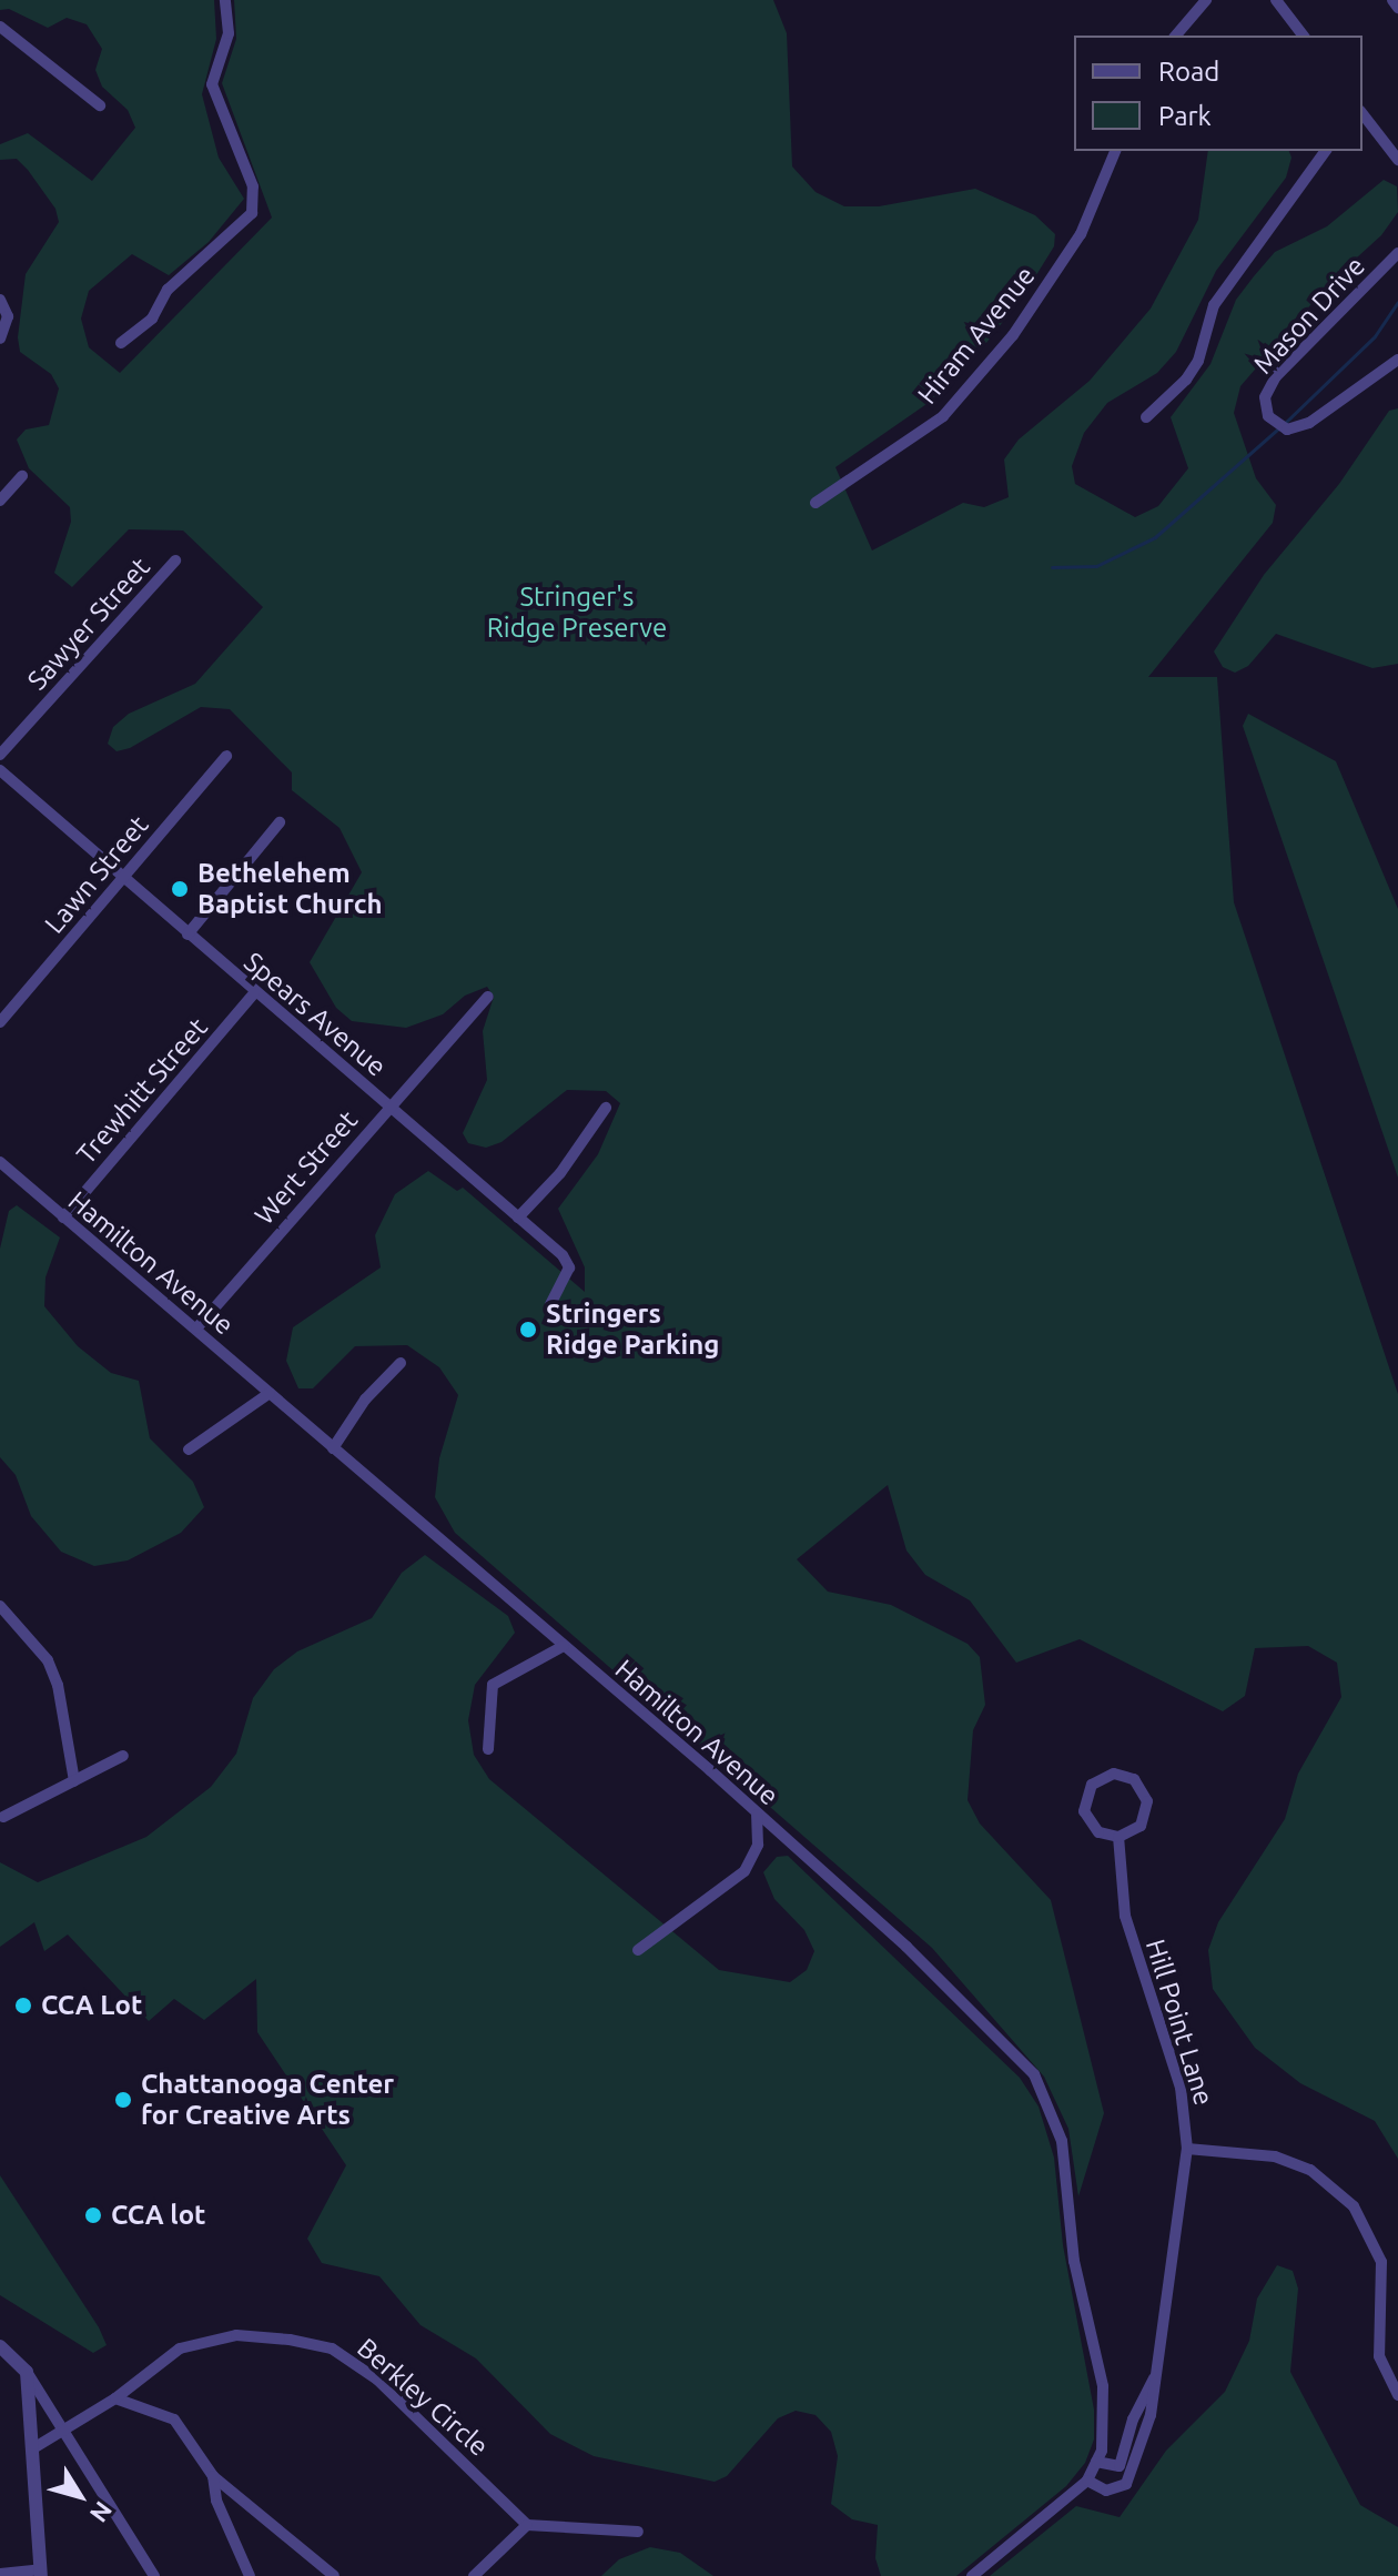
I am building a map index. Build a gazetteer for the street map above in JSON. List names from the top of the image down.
{
  "streets": {
    "street": [
      "Mason Drive",
      "Hiram Avenue",
      "Sawyer Street",
      "Lawn Street",
      "Spears Avenue",
      "Trewhitt Street",
      "Wert Street",
      "Hamilton Avenue",
      "Hill Point Lane",
      "Berkley Circle"
    ]
  },
  "crossings": [
    ["Lawn Street", "Spears Avenue"],
    ["Spears Avenue", "Trewhitt Street"],
    ["Spears Avenue", "Wert Street"],
    ["Trewhitt Street", "Hamilton Avenue"],
    ["Wert Street", "Hamilton Avenue"],
    ["Hamilton Avenue", "Hill Point Lane"]
  ],
  "parks": ["Stringer's Ridge Preserve"],
  "places": [
    "Bethelehem Baptist Church",
    "Stringers Ridge Parking",
    "CCA Lot",
    "Chattanooga Center for Creative Arts",
    "CCA lot"
  ],
  "legend": ["Road", "Park"],
  "north": "bottom right"
}
